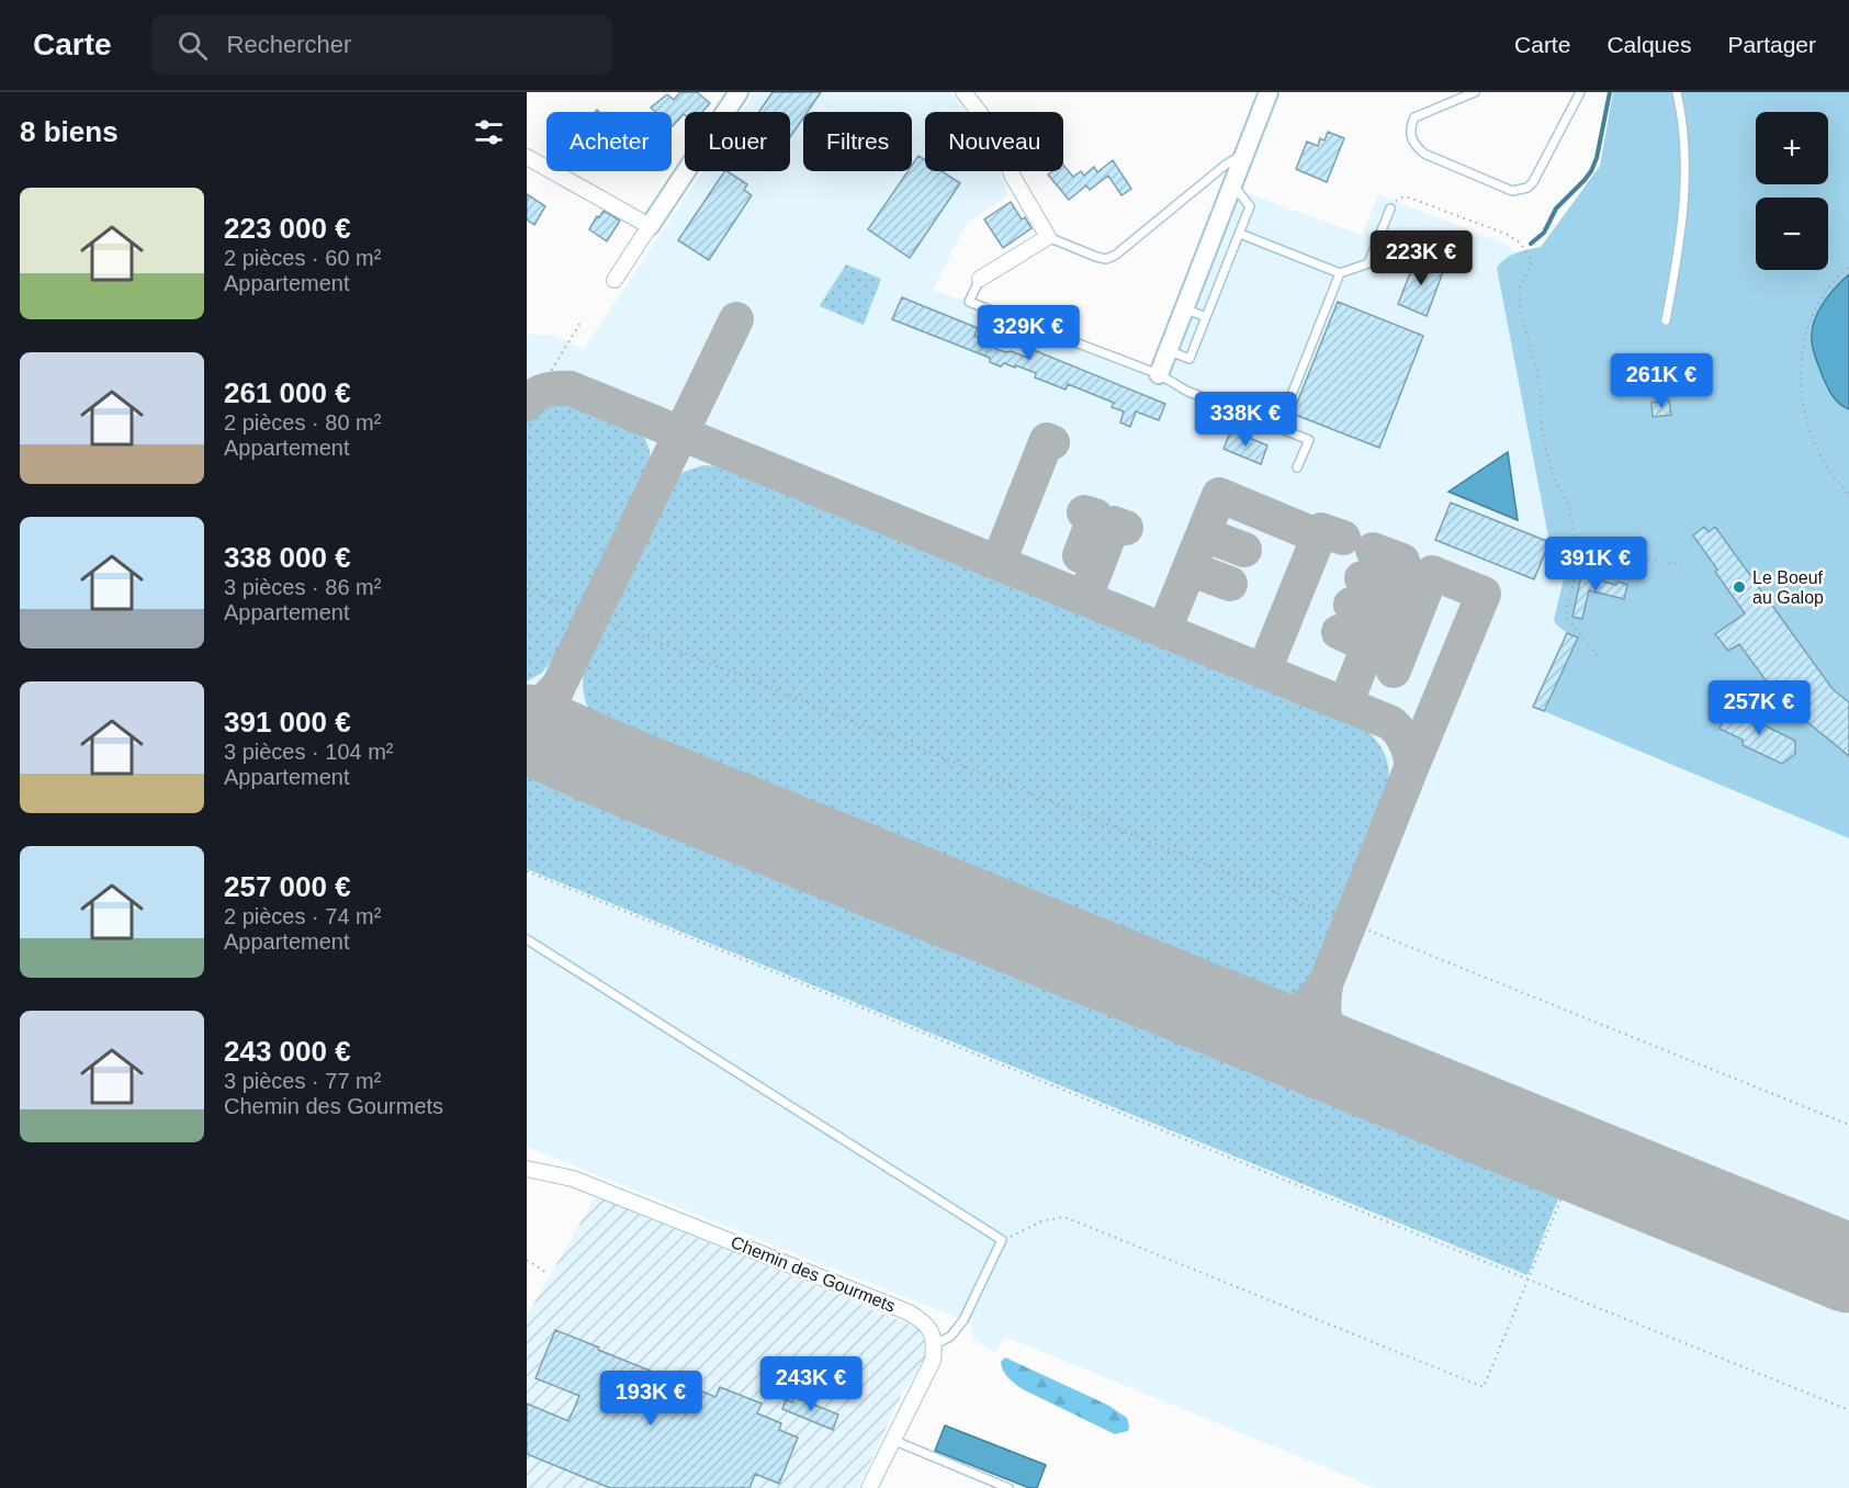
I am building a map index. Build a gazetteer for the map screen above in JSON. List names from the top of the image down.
{
  "streets": {
    "street": ["Chemin des Gourmets"]
  },
  "places": ["Le Boeuf au Galop"],
  "page": {
    "header": "Carte",
    "search": "Rechercher",
    "nav": ["Carte", "Calques", "Partager"],
    "heading": "8 biens",
    "map_buttons": ["+", "−"],
    "chip": [
      "Acheter",
      "Louer",
      "Filtres",
      "Nouveau"
    ],
    "list": [
      {
        "name": "223 000 €",
        "note": "2 pièces · 60 m² · Appartement"
      },
      {
        "name": "261 000 €",
        "note": "2 pièces · 80 m² · Appartement"
      },
      {
        "name": "338 000 €",
        "note": "3 pièces · 86 m² · Appartement"
      },
      {
        "name": "391 000 €",
        "note": "3 pièces · 104 m² · Appartement"
      },
      {
        "name": "257 000 €",
        "note": "2 pièces · 74 m² · Appartement"
      },
      {
        "name": "243 000 €",
        "note": "3 pièces · 77 m² · Chemin des Gourmets"
      }
    ],
    "price": [
      "223K €",
      "329K €",
      "261K €",
      "338K €",
      "391K €",
      "257K €",
      "243K €",
      "193K €"
    ]
  }
}
